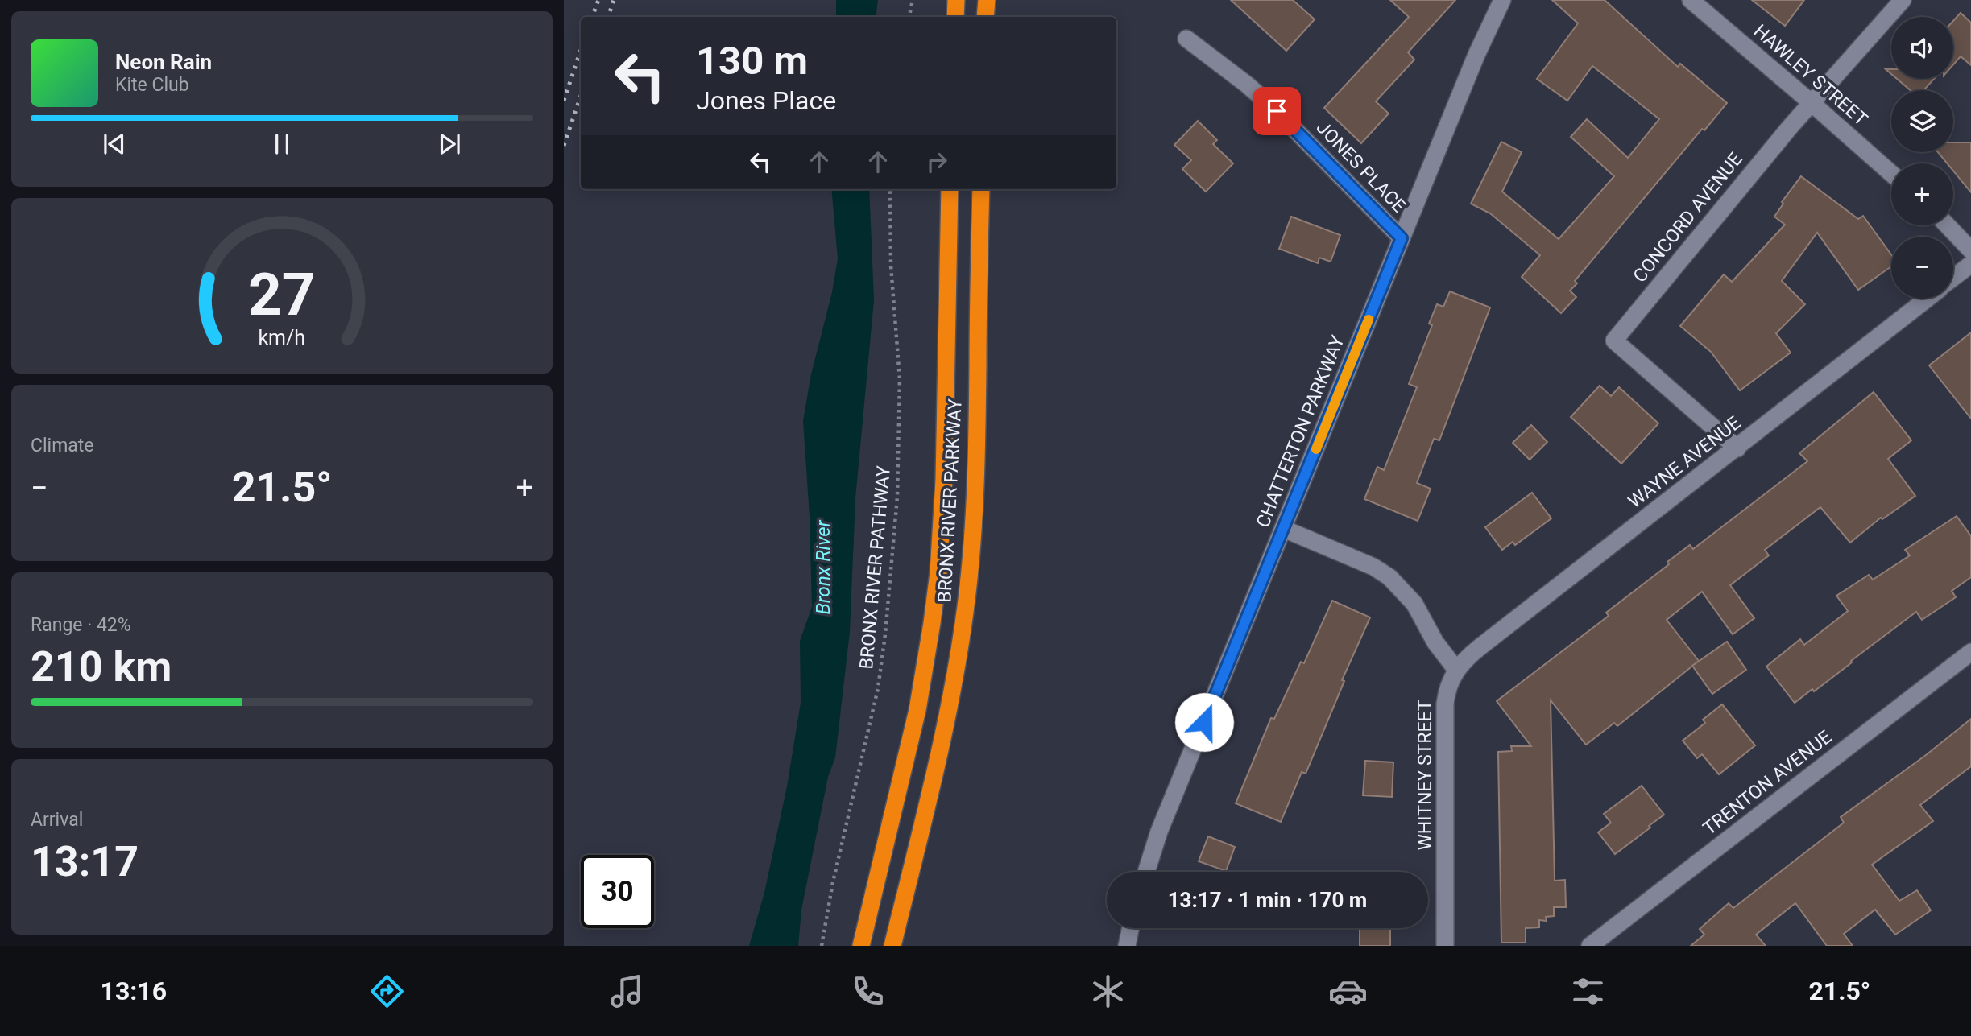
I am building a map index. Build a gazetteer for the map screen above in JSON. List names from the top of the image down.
{
  "streets": {
    "highway": ["BRONX RIVER PARKWAY"],
    "street": [
      "HAWLEY STREET",
      "JONES PLACE",
      "CONCORD AVENUE",
      "CHATTERTON PARKWAY",
      "WAYNE AVENUE",
      "WHITNEY STREET",
      "TRENTON AVENUE"
    ],
    "path": ["BRONX RIVER PATHWAY"]
  },
  "crossings": [
    ["HAWLEY STREET", "CONCORD AVENUE"],
    ["JONES PLACE", "CHATTERTON PARKWAY"],
    ["CONCORD AVENUE", "WAYNE AVENUE"],
    ["WAYNE AVENUE", "WHITNEY STREET"]
  ],
  "water": ["Bronx River"],
  "page": {
    "map_buttons": ["+", "−"],
    "turn": ["130 m", "Jones Place"],
    "song": ["Neon Rain", "Kite Club"],
    "tile": [
      "Climate",
      ["Range · 42%", "210 km"],
      ["Arrival", "13:17"]
    ],
    "heat": ["−", "21.5°", "+"],
    "limit": "30",
    "trip": "13:17 · 1 min · 170 m",
    "tabs": ["13:16", "21.5°"],
    "gauge": ["27", "km/h"]
  }
}
